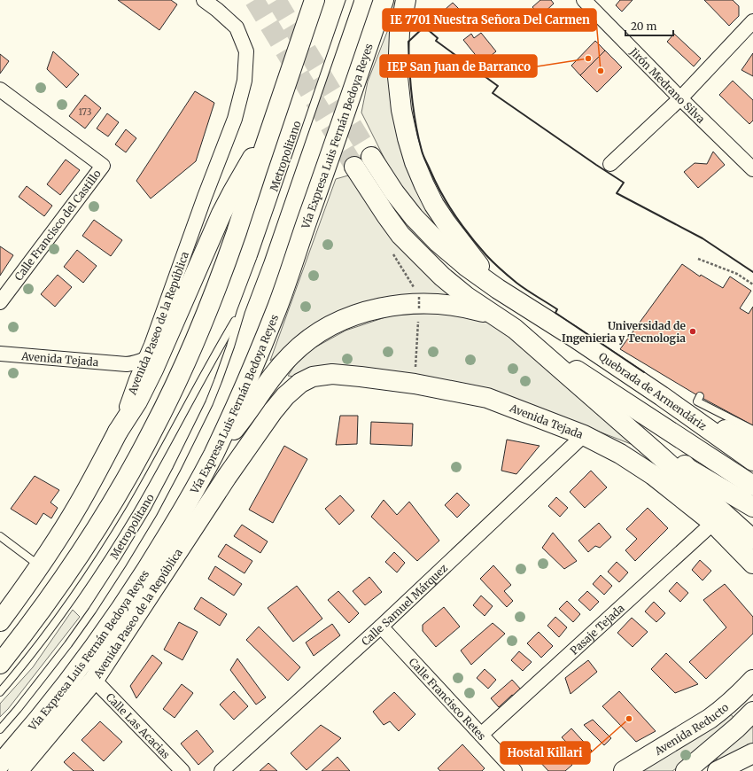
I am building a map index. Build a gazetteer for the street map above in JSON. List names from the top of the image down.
{
  "streets": {
    "main road": [
      "Vía Expresa Luis Fernán Bedoya Reyes",
      "Avenida Paseo de la República",
      "Avenida Tejada",
      "Quebrada de Armendáriz",
      "Avenida Reducto"
    ],
    "street": [
      "Jirón Medrano Silva",
      "Calle Francisco del Castillo",
      "Calle Samuel Márquez",
      "Pasaje Tejada",
      "Calle Francisco Retes",
      "Calle Las Acacias"
    ],
    "lane": ["Metropolitano"]
  },
  "crossings": [
    ["Avenida Paseo de la República", "Avenida Tejada"],
    ["Avenida Paseo de la República", "Calle Las Acacias"],
    ["Avenida Tejada", "Calle Samuel Márquez"],
    ["Avenida Tejada", "Pasaje Tejada"],
    ["Calle Samuel Márquez", "Calle Francisco Retes"],
    ["Pasaje Tejada", "Calle Francisco Retes"]
  ],
  "places": [
    "IEP San Juan de Barranco",
    "IE 7701 Nuestra Señora Del Carmen",
    "Universidad de Ingenieria y Tecnologia",
    "Hostal Killari"
  ],
  "house_numbers": ["173"],
  "scale_bar": "20 m"
}
